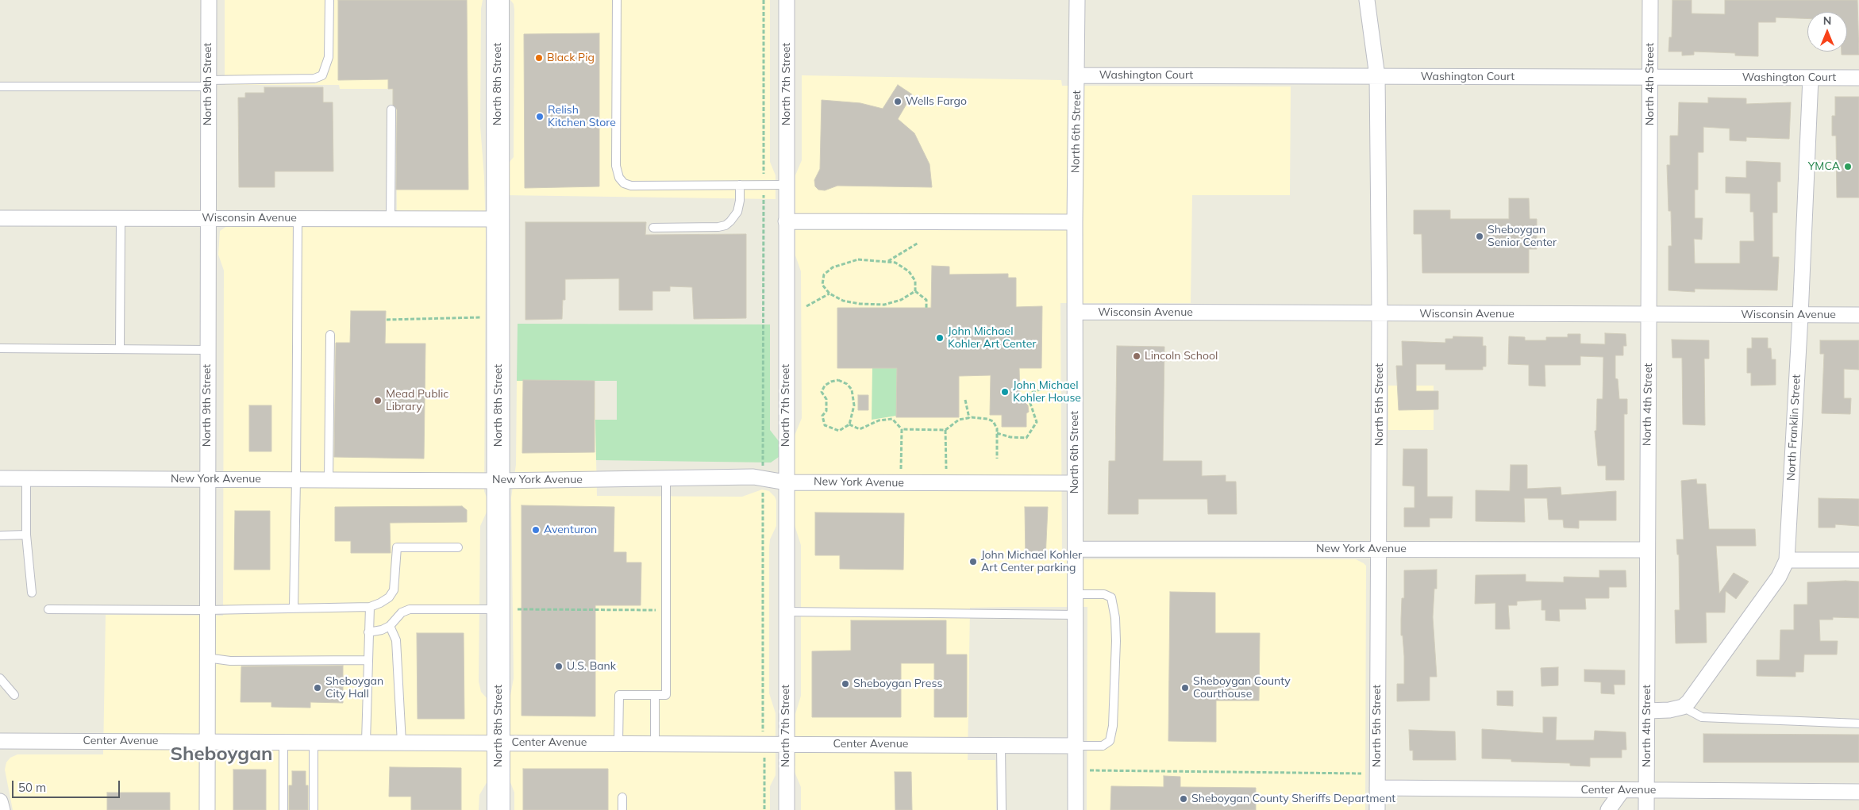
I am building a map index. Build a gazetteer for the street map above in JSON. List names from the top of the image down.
{
  "streets": {
    "main road": ["North 8th Street"],
    "street": [
      "Washington Court",
      "North 9th Street",
      "North 7th Street",
      "North 4th Street",
      "North 6th Street",
      "Wisconsin Avenue",
      "North 5th Street",
      "North Franklin Street",
      "New York Avenue",
      "Center Avenue"
    ]
  },
  "crossings": [
    ["Washington Court", "North 4th Street"],
    ["Washington Court", "North 6th Street"],
    ["Washington Court", "North 5th Street"],
    ["Washington Court", "North Franklin Street"],
    ["North 9th Street", "Wisconsin Avenue"],
    ["North 9th Street", "New York Avenue"],
    ["North 9th Street", "Center Avenue"],
    ["North 8th Street", "Wisconsin Avenue"],
    ["North 8th Street", "New York Avenue"],
    ["North 8th Street", "Center Avenue"],
    ["North 7th Street", "New York Avenue"],
    ["North 7th Street", "Center Avenue"],
    ["North 4th Street", "Wisconsin Avenue"],
    ["North 4th Street", "New York Avenue"],
    ["North 4th Street", "Center Avenue"],
    ["North 6th Street", "Wisconsin Avenue"],
    ["North 6th Street", "New York Avenue"],
    ["North 6th Street", "Center Avenue"],
    ["Wisconsin Avenue", "North 5th Street"],
    ["Wisconsin Avenue", "North Franklin Street"],
    ["North 5th Street", "New York Avenue"],
    ["North 5th Street", "Center Avenue"]
  ],
  "districts": ["Sheboygan"],
  "places": [
    "Black Pig",
    "Wells Fargo",
    "Relish Kitchen Store",
    "YMCA",
    "Sheboygan Senior Center",
    "John Michael Kohler Art Center",
    "Lincoln School",
    "John Michael Kohler House",
    "Mead Public Library",
    "Aventuron",
    "John Michael Kohler Art Center parking",
    "U.S. Bank",
    "Sheboygan Press",
    "Sheboygan City Hall",
    "Sheboygan County Courthouse",
    "Sheboygan County Sheriffs Department"
  ],
  "scale_bar": "50 m",
  "north": "top"
}
